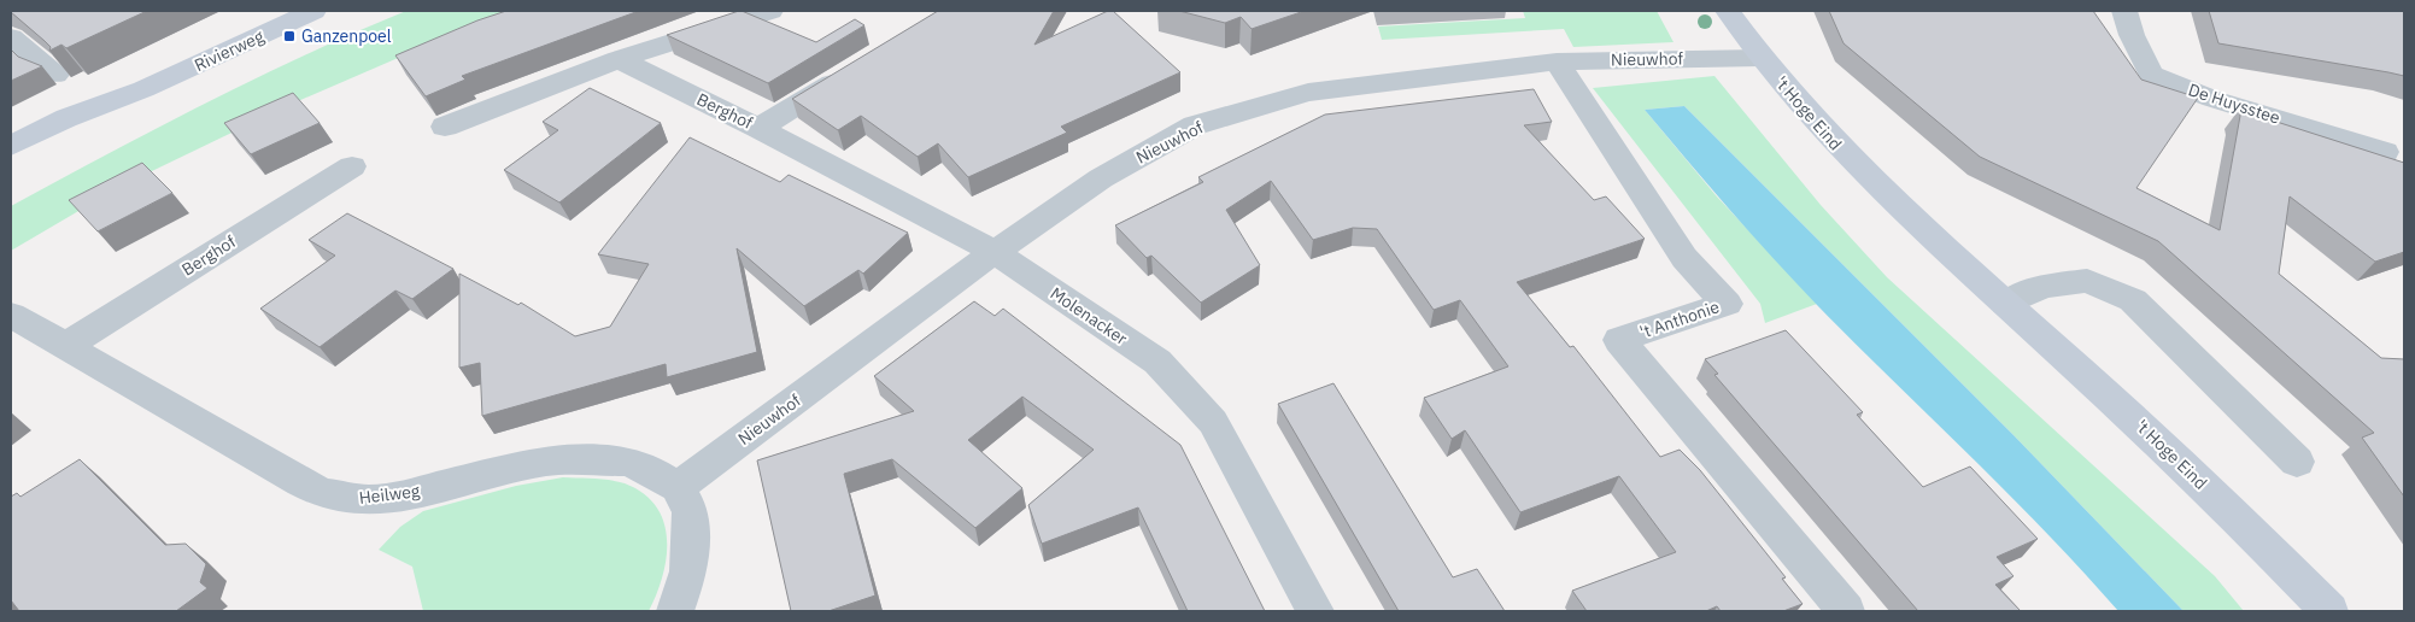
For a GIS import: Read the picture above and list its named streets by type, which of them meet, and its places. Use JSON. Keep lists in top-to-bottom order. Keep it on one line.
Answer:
{"streets":{"street":["Rivierweg","Nieuwhof","De Huysstee","Berghof","'t Hoge Eind","Molenacker","'t Anthonie","Heilweg"]},"crossings":[["Nieuwhof","'t Hoge Eind"],["Nieuwhof","Molenacker"],["Nieuwhof","'t Anthonie"],["Nieuwhof","Heilweg"],["Berghof","Molenacker"],["Berghof","Heilweg"]],"places":{"transit":["Ganzenpoel"]}}
